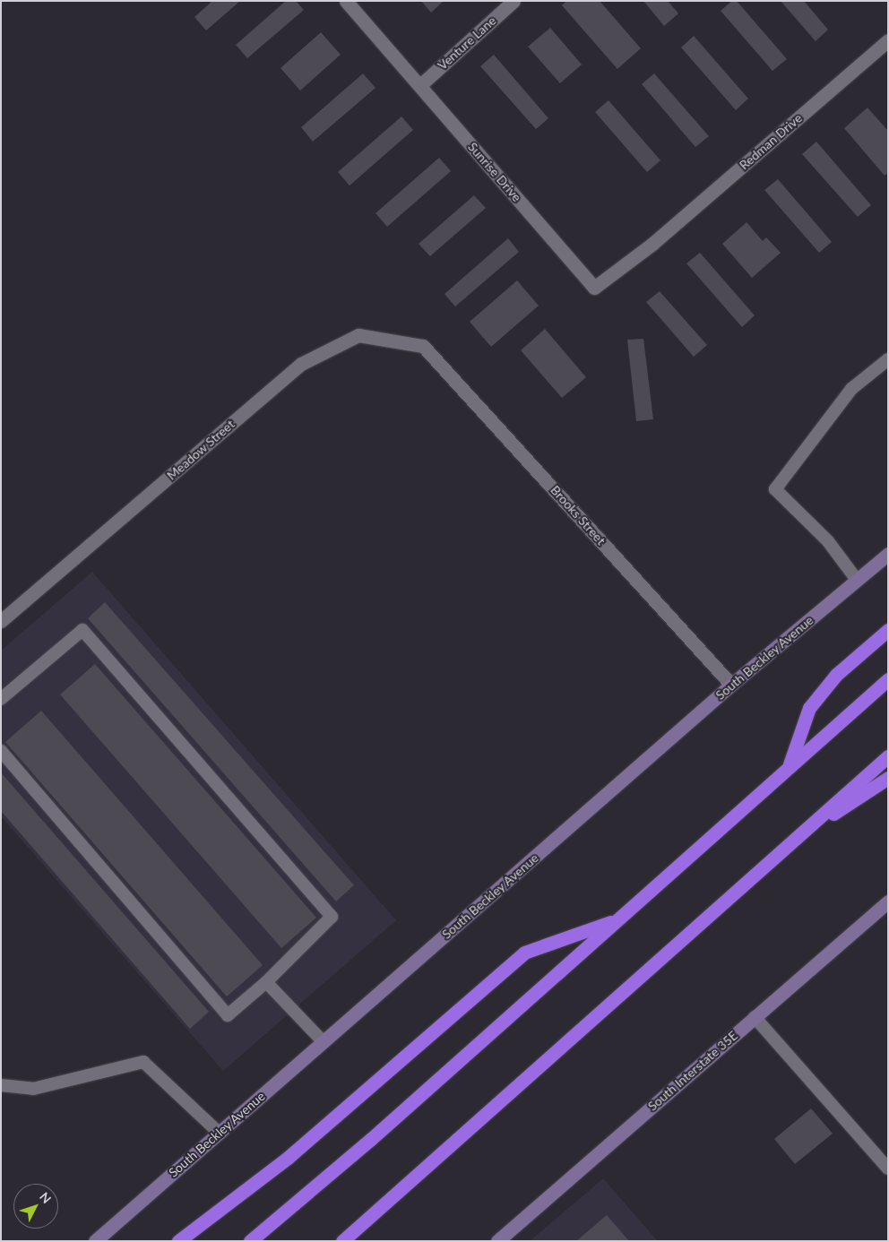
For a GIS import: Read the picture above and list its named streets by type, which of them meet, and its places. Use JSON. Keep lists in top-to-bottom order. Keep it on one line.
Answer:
{"streets":{"main road":["South Beckley Avenue","South Interstate 35E"],"street":["Venture Lane","Redman Drive","Sunrise Drive","Meadow Street","Brooks Street"]},"crossings":[["Venture Lane","Sunrise Drive"],["Redman Drive","Sunrise Drive"],["Meadow Street","Brooks Street"],["Brooks Street","South Beckley Avenue"]],"north":"top right"}
